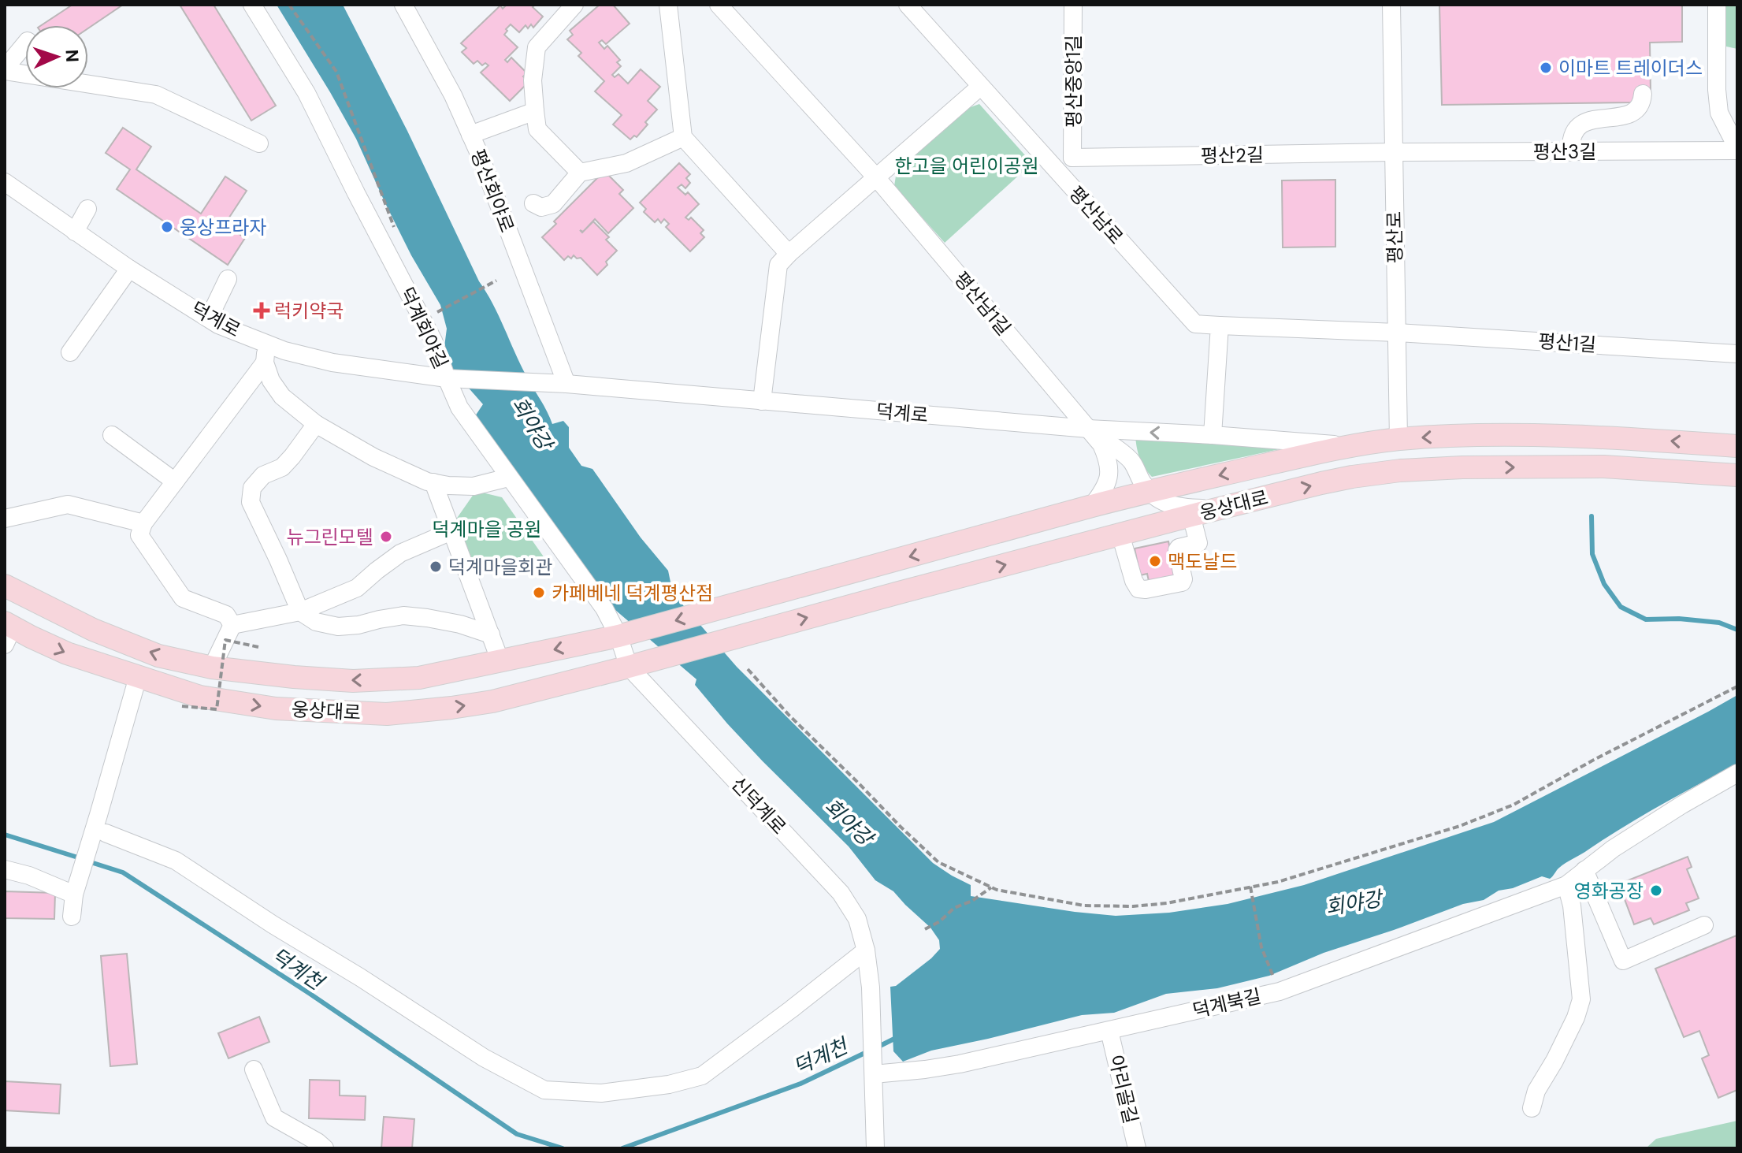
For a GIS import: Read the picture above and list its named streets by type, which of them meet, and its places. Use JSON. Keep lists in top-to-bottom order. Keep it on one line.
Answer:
{"streets":{"main road":["평산로","웅상대로"],"street":["평산중앙1길","평산3길","평산2길","평산회야로","평산남로","평산남1길","덕계로","덕계회야길","평산1길","신덕계로","덕계북길","아리골길"]},"crossings":[["평산중앙1길","평산2길"],["평산3길","평산2길"],["평산3길","평산로"],["평산2길","평산로"],["평산회야로","덕계로"],["평산남로","평산로"],["평산남로","평산1길"],["평산로","평산1길"],["평산로","웅상대로"],["평산남1길","덕계로"],["덕계로","덕계회야길"],["덕계회야길","신덕계로"],["웅상대로","신덕계로"],["신덕계로","덕계북길"],["덕계북길","아리골길"]],"water":["회야강","덕계천"],"parks":["한고을 어린이공원","덕계마을 공원"],"places":{"other":["이마트 트레이더스","웅상프라자","뉴그린모텔","맥도날드","덕계마을회관","카페베네 덕계평산점","영화공장"],"health":["럭키약국"]},"north":"right"}
